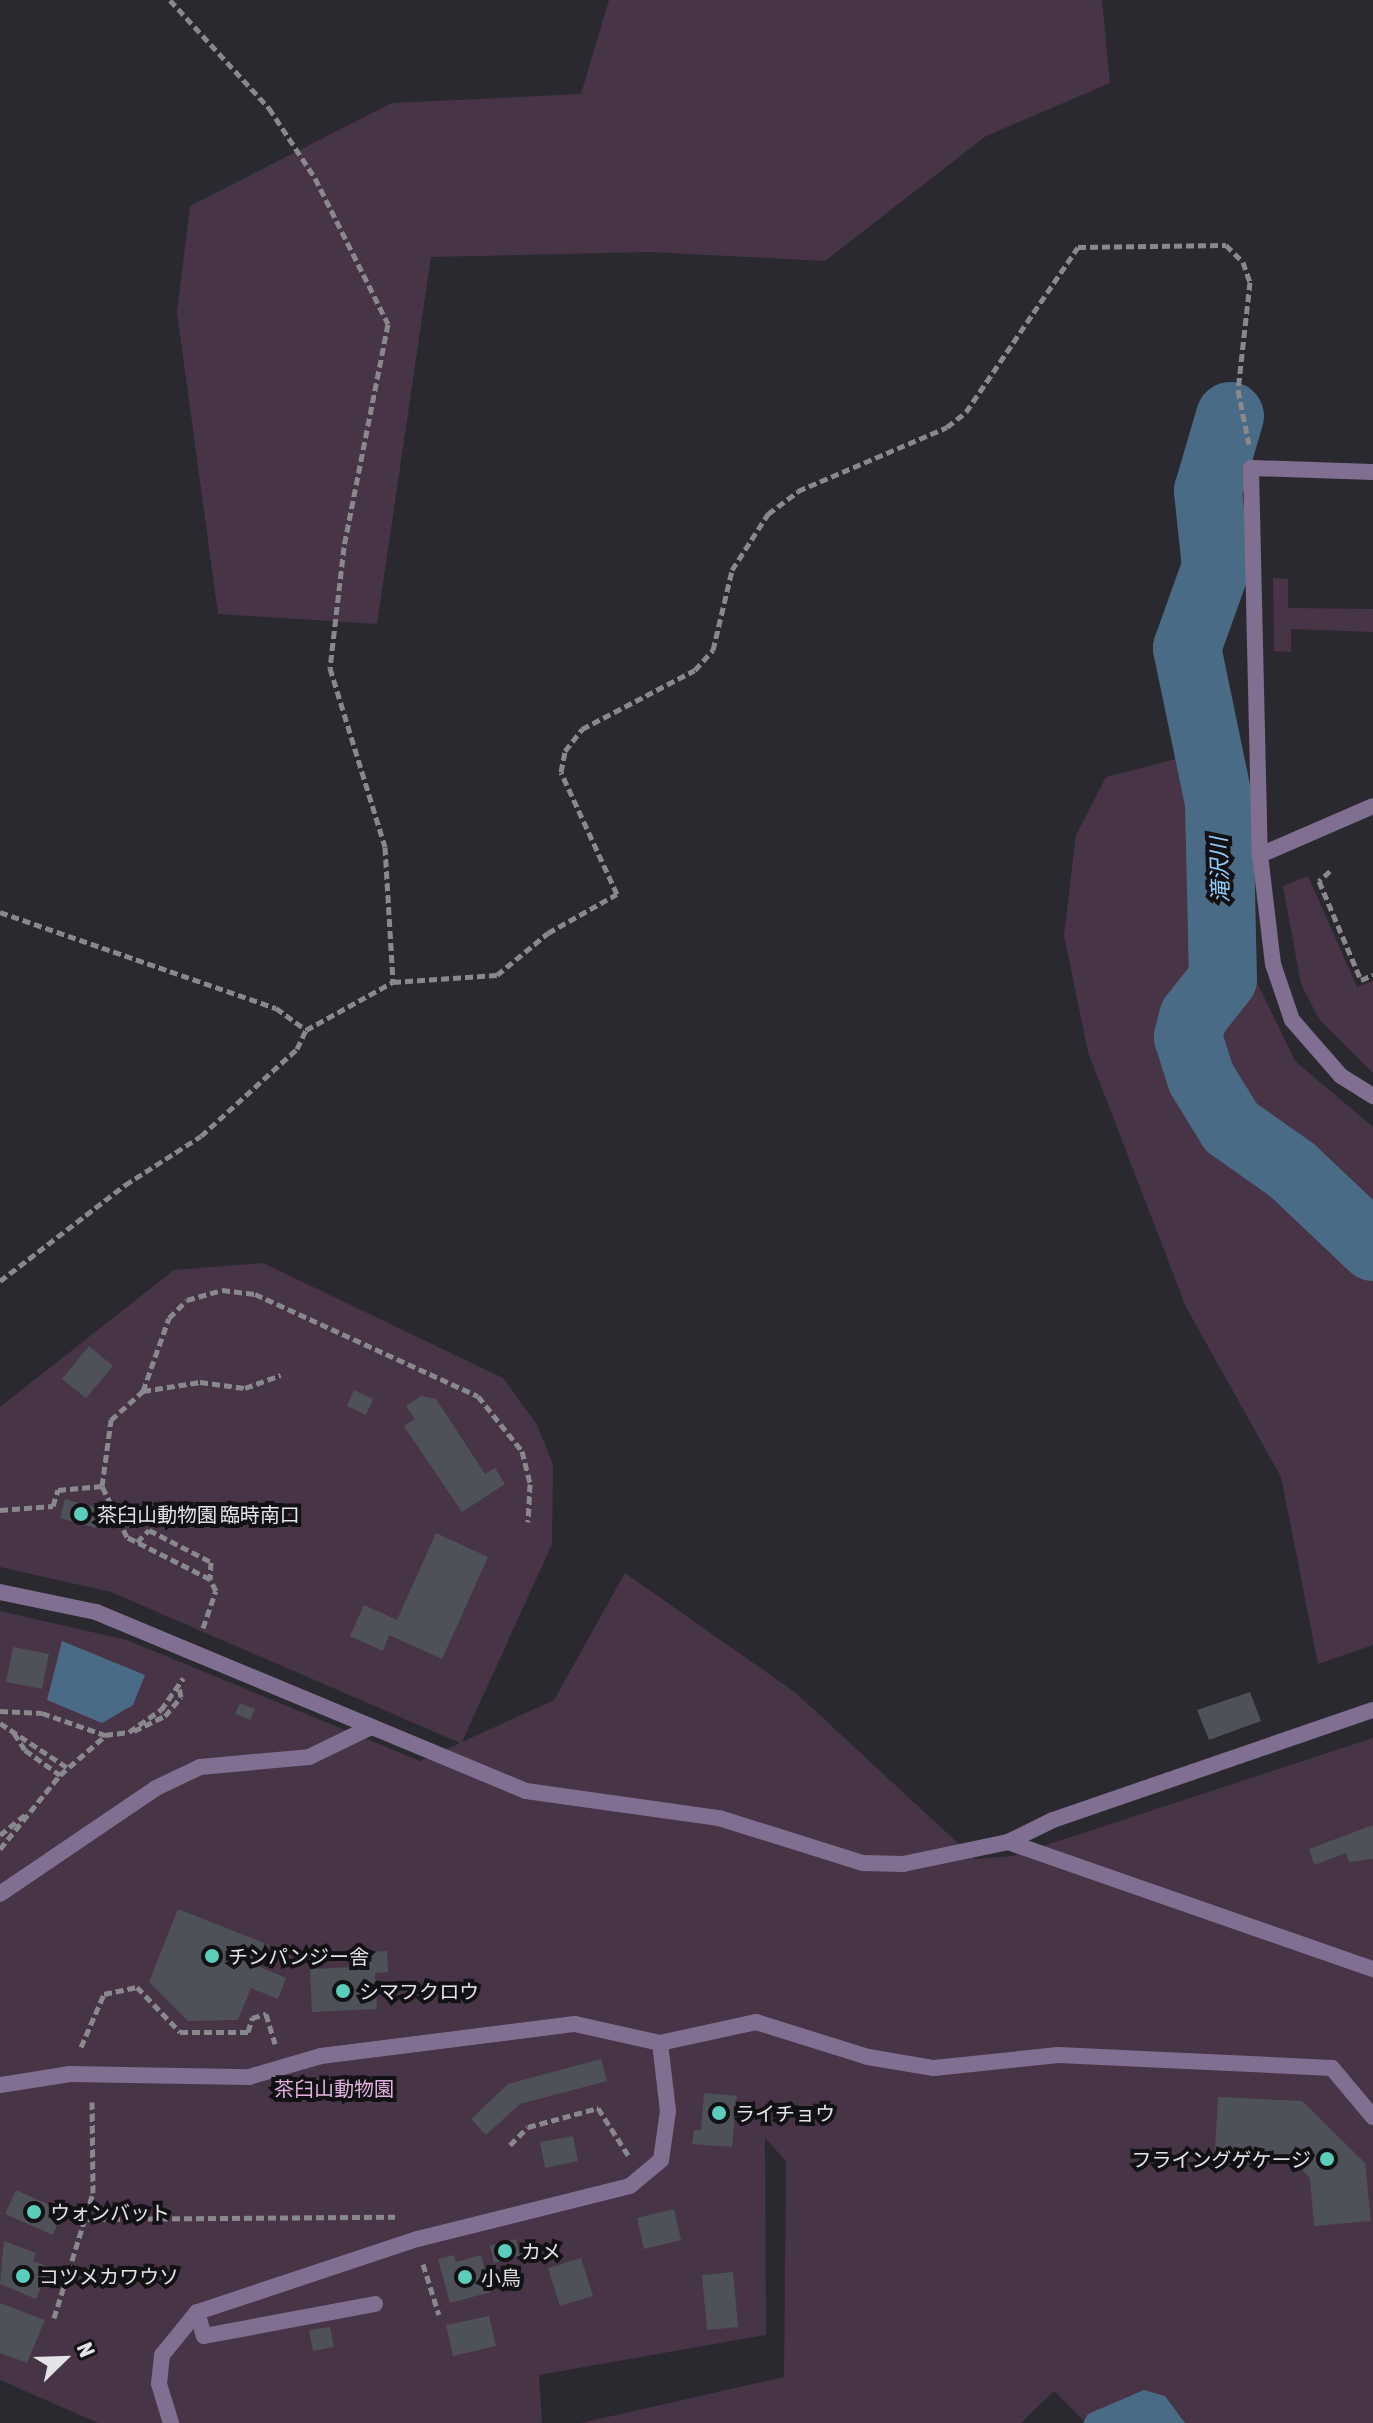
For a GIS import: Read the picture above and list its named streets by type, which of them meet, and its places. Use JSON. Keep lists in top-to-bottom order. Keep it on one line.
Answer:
{"water":["滝沢川"],"parks":["茶臼山動物園"],"places":["茶臼山動物園 臨時南口","チンパンジー舎","シマフクロウ","ライチョウ","フライングゲケージ","ウォンバット","カメ","コツメカワウソ","小鳥"],"north":"top right"}
